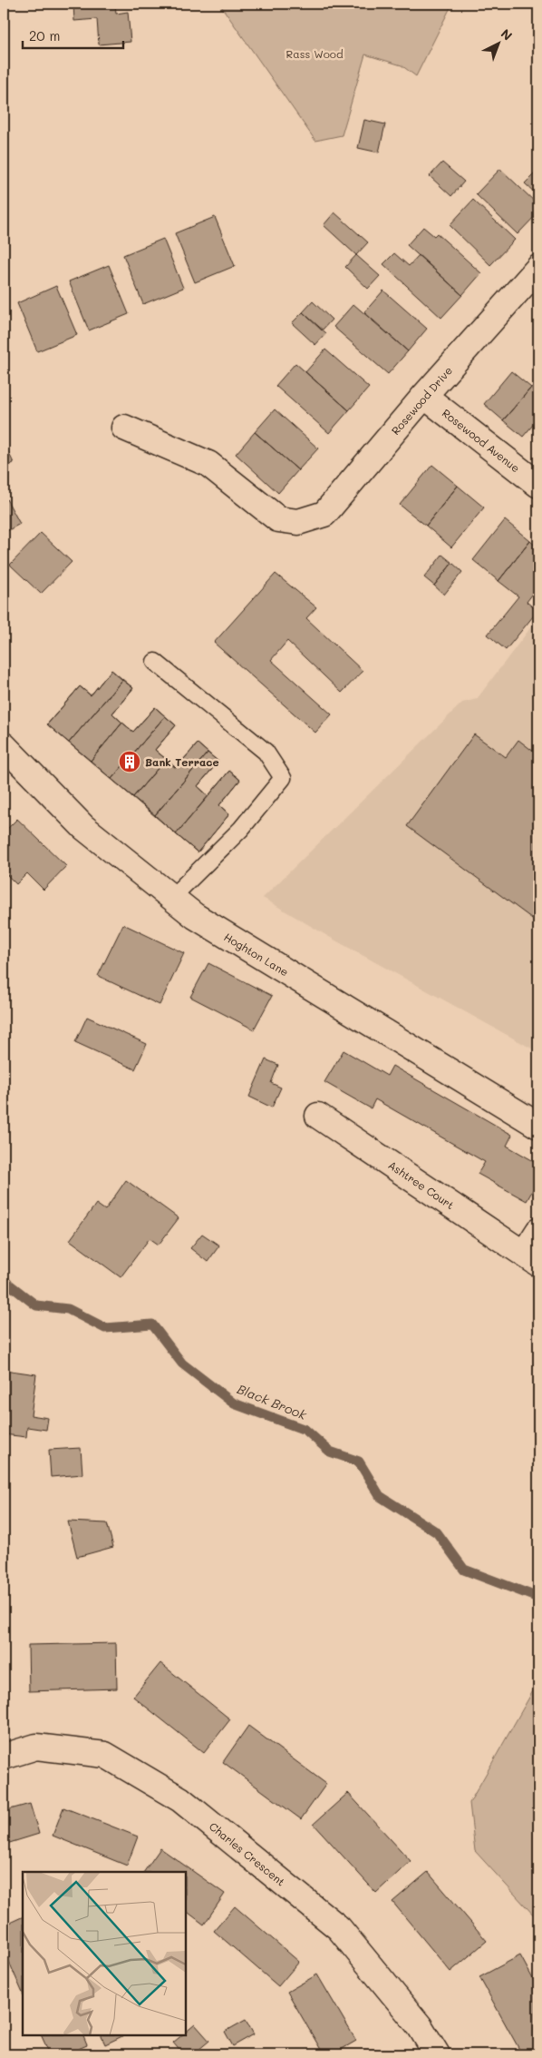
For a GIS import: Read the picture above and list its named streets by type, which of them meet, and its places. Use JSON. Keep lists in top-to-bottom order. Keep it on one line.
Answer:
{"streets":{"street":["Rosewood Drive","Rosewood Avenue","Hoghton Lane","Ashtree Court","Charles Crescent"]},"crossings":[["Rosewood Drive","Rosewood Avenue"]],"water":["Black Brook"],"parks":["Rass Wood"],"places":{"building":["Bank Terrace"]},"scale_bar":"20 m","north":"top right"}
